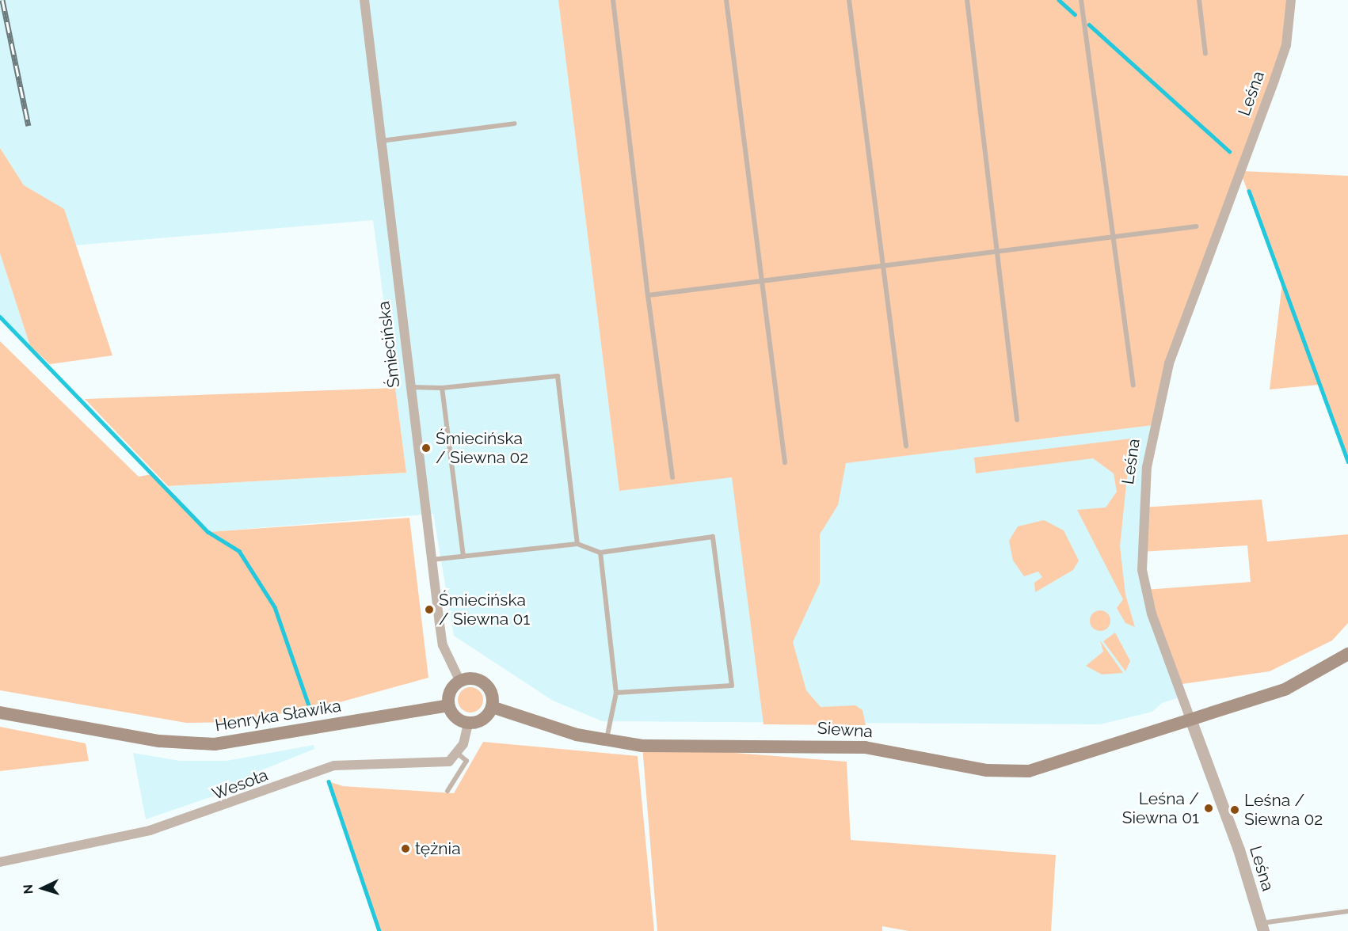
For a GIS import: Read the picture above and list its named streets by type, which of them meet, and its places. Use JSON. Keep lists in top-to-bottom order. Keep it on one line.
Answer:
{"streets":{"main road":["Henryka Sławika","Siewna"],"street":["Leśna","Śmiecińska","Wesoła"]},"crossings":[["Leśna","Siewna"],["Śmiecińska","Henryka Sławika"],["Śmiecińska","Siewna"],["Henryka Sławika","Siewna"]],"places":["Śmiecińska / Siewna 02","Śmiecińska / Siewna 01","Leśna / Siewna 01","Leśna / Siewna 02","tężnia"],"north":"left"}
